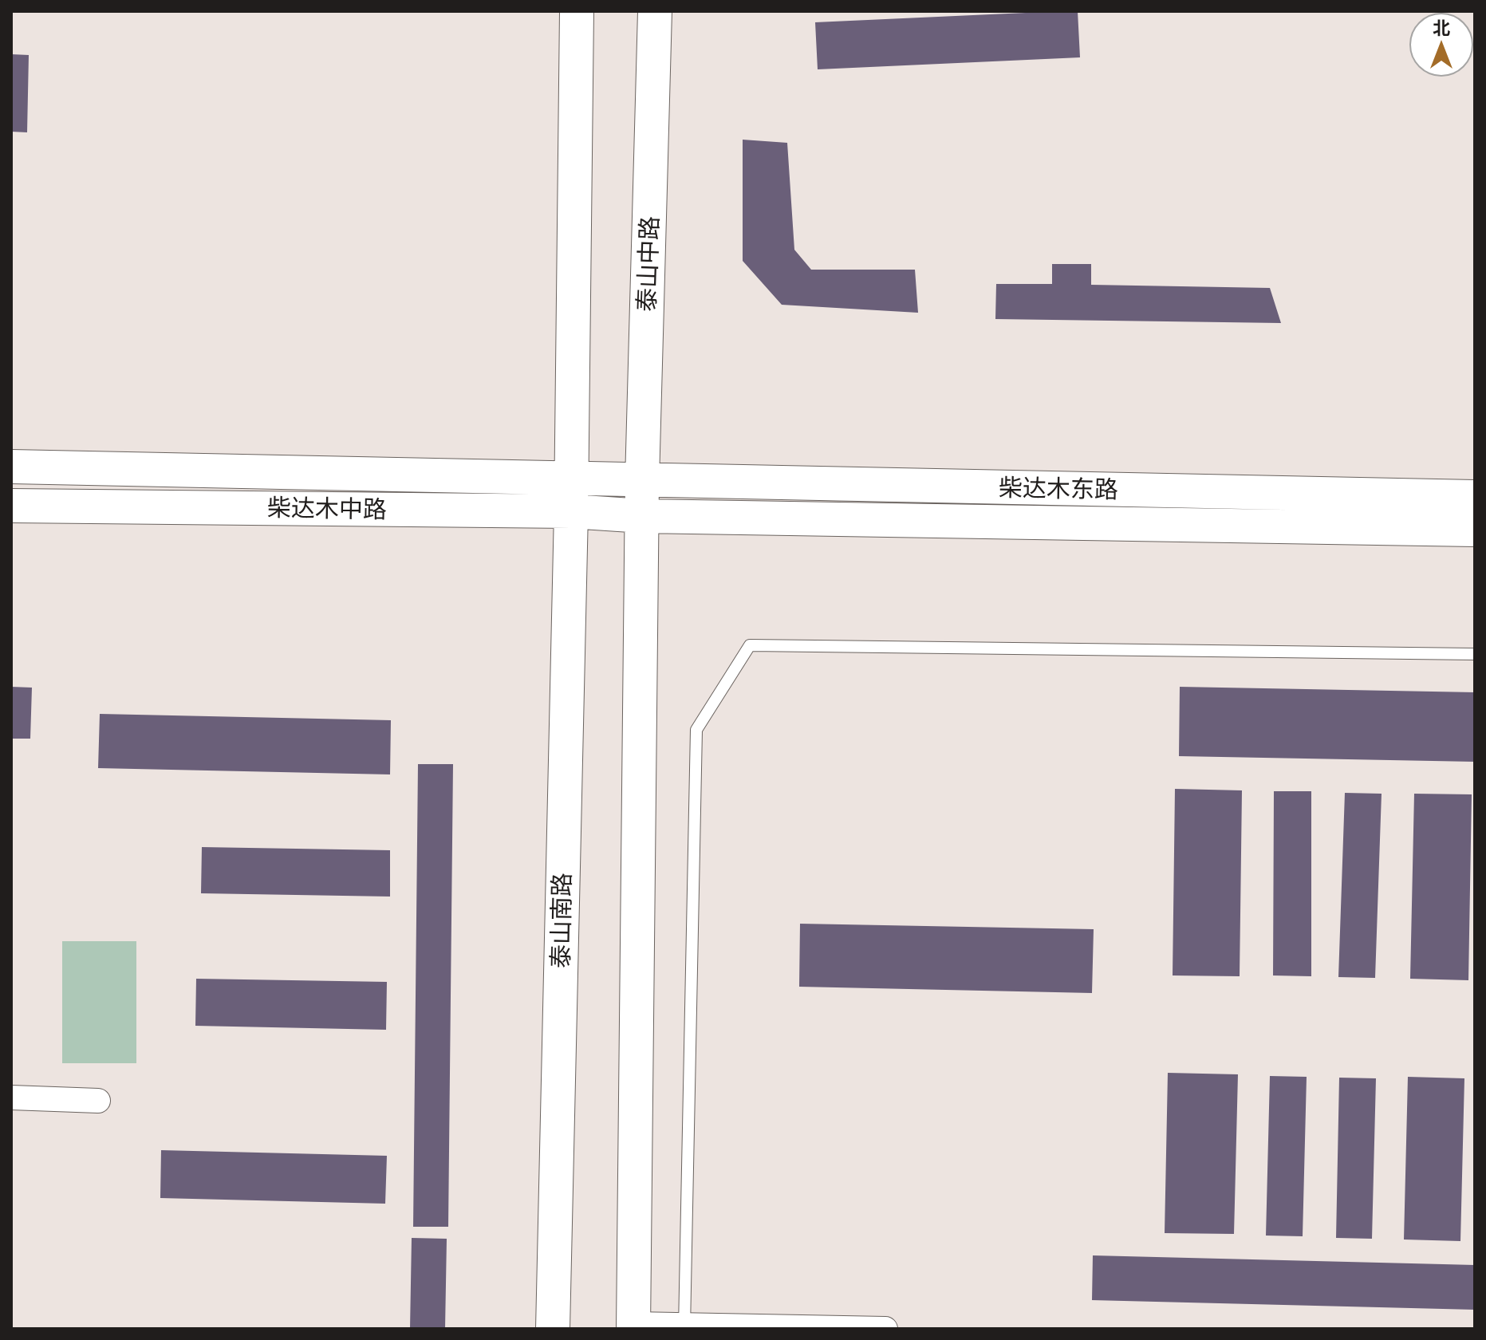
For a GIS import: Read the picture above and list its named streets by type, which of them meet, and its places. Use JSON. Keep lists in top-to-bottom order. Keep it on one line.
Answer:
{"streets":{"main road":["泰山中路","柴达木东路","柴达木中路","泰山南路"]},"crossings":[["泰山中路","柴达木东路"],["泰山中路","柴达木中路"],["柴达木东路","柴达木中路"],["柴达木中路","泰山南路"]],"north":"top"}
